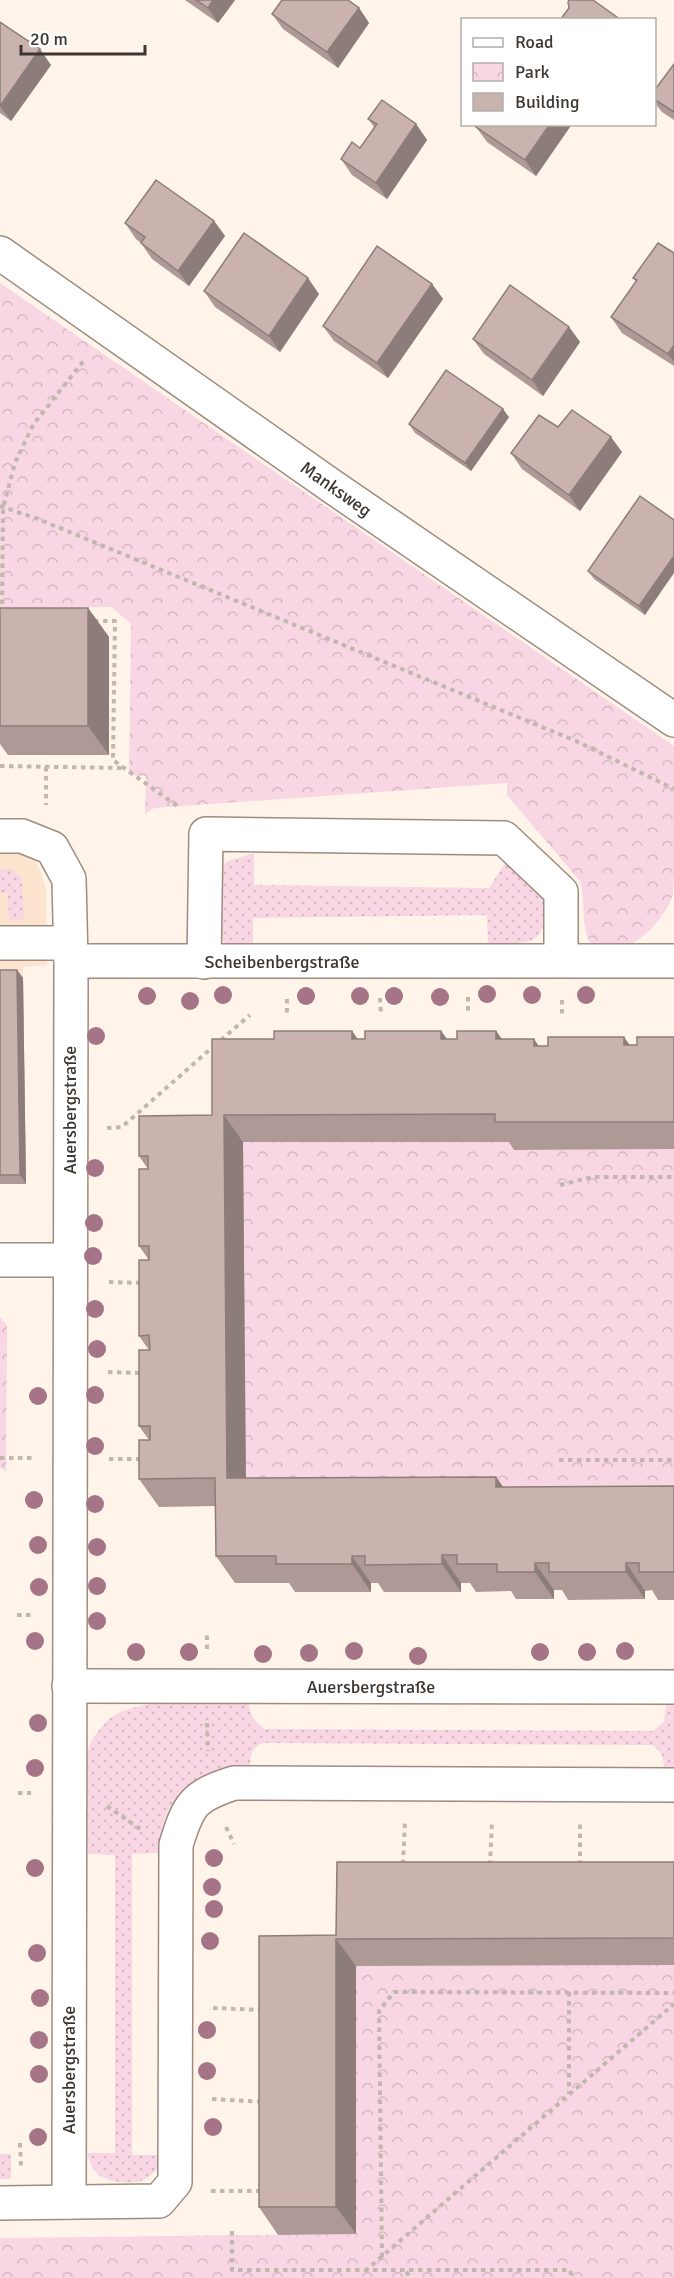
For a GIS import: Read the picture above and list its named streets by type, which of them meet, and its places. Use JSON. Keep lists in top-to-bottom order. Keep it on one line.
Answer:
{"streets":{"street":["Manksweg","Scheibenbergstraße","Auersbergstraße"]},"crossings":[["Scheibenbergstraße","Auersbergstraße"]],"legend":["Road","Park","Building"],"scale_bar":"20 m"}
